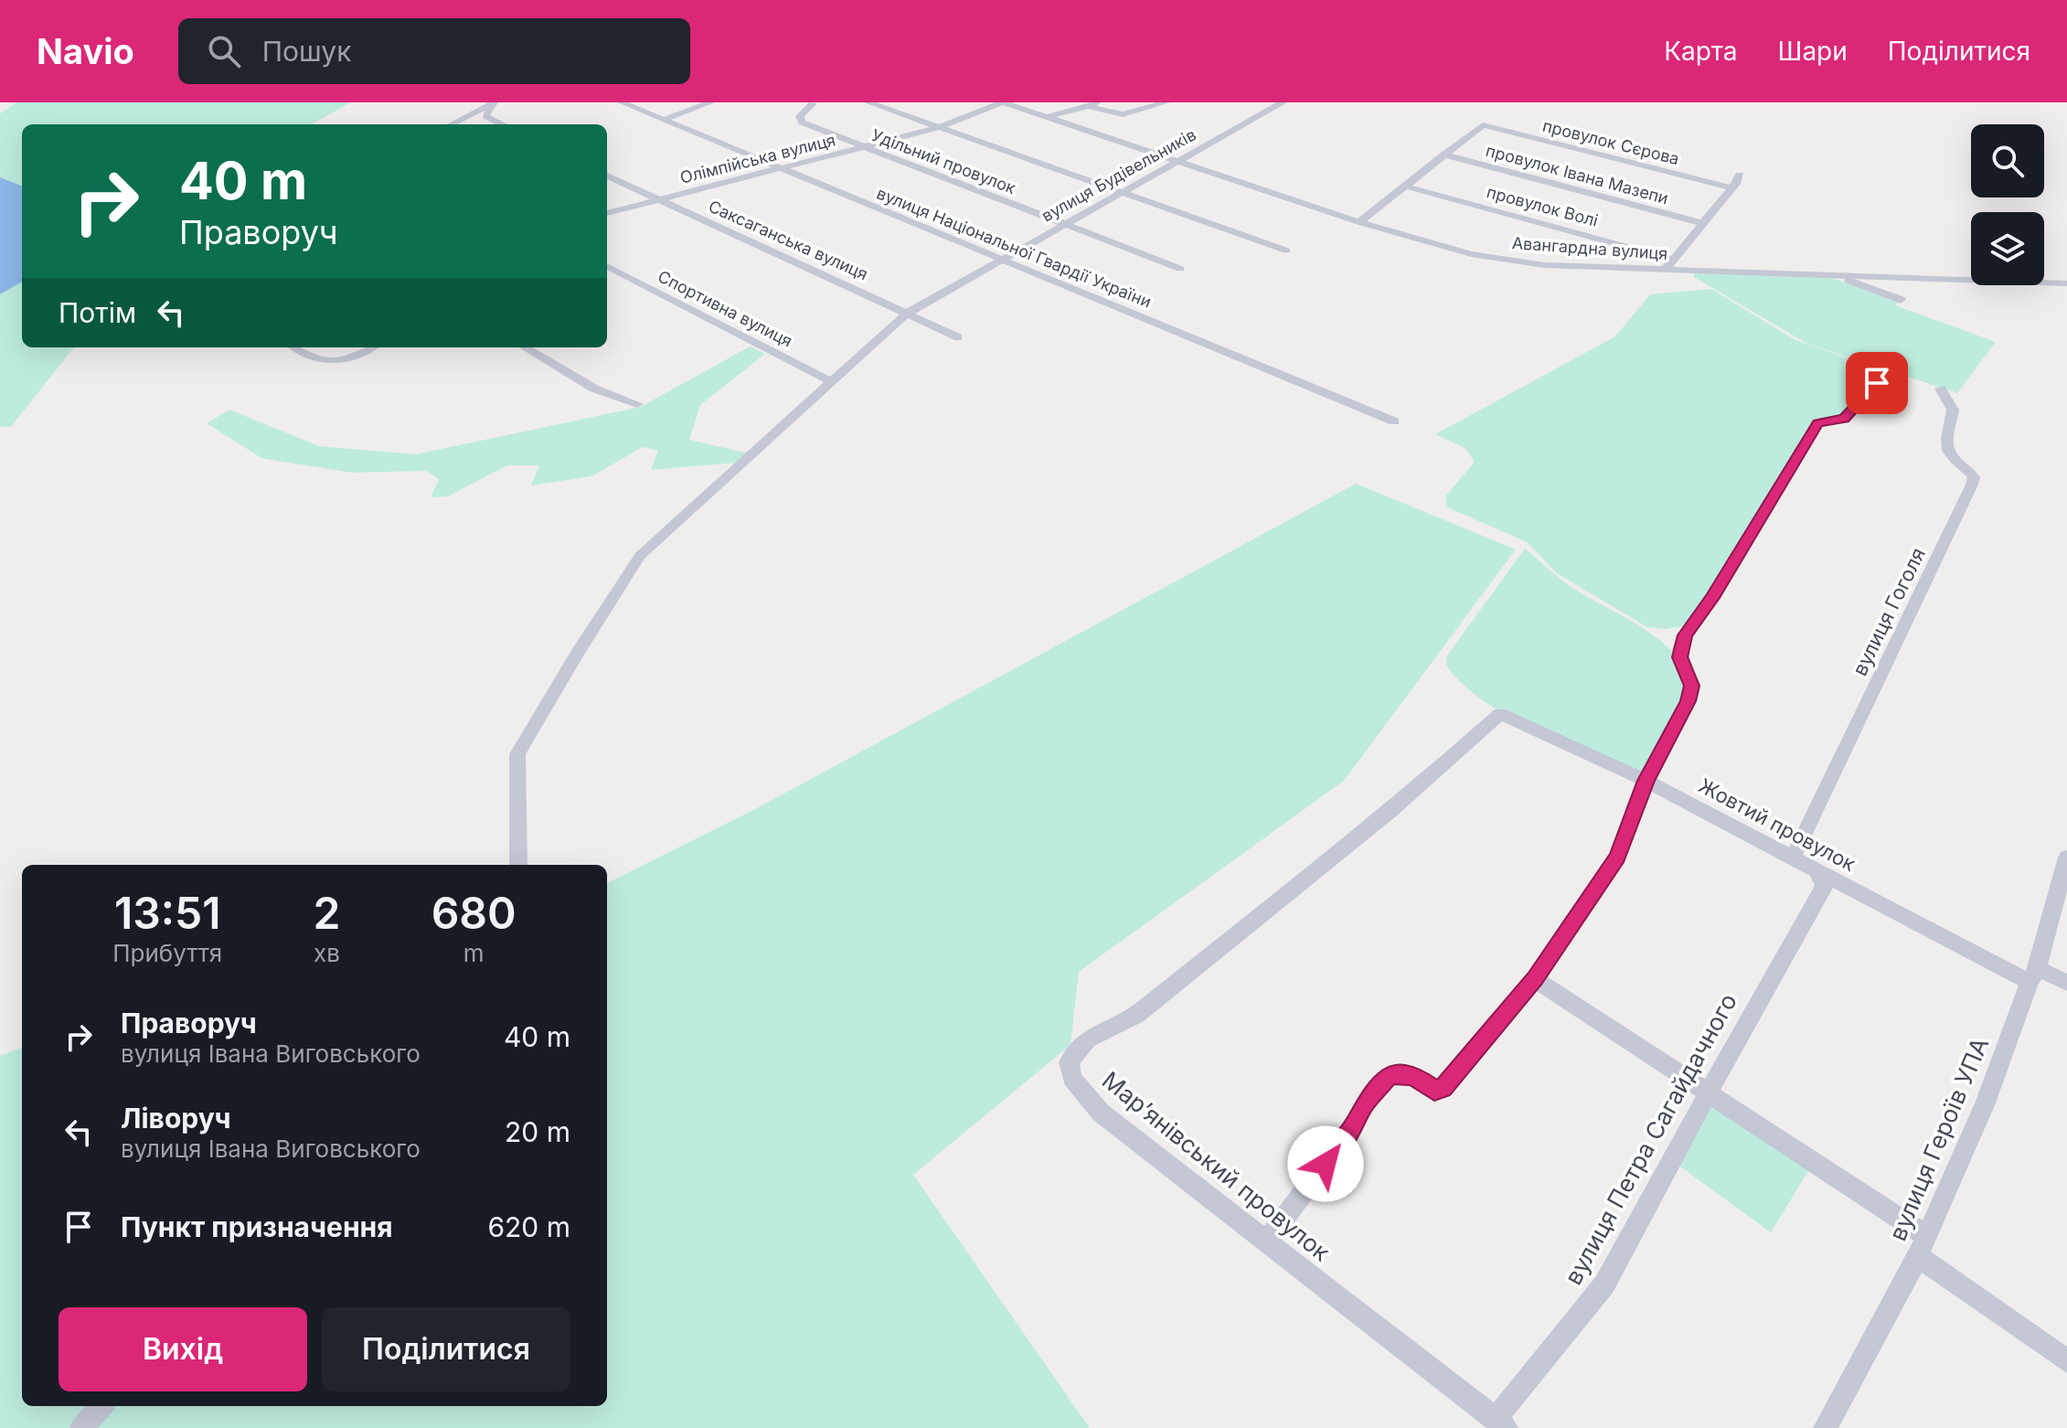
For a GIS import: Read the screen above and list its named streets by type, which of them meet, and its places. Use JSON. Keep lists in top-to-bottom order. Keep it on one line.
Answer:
{"streets":{"street":["провулок Сєрова","Олімпійська вулиця","Удільний провулок","провулок Івана Мазепи","вулиця Будівельників","провулок Волі","Саксаганська вулиця","вулиця Національної Гвардії України","Авангардна вулиця","Спортивна вулиця","вулиця Гоголя","Жовтий провулок","вулиця Петра Сагайдачного","вулиця Героїв УПА","Марʼянівський провулок"]},"crossings":[["провулок Сєрова","провулок Івана Мазепи"],["Олімпійська вулиця","Удільний провулок"],["Олімпійська вулиця","Саксаганська вулиця"],["Олімпійська вулиця","вулиця Національної Гвардії України"],["Олімпійська вулиця","Авангардна вулиця"],["Удільний провулок","вулиця Будівельників"],["вулиця Будівельників","Саксаганська вулиця"],["вулиця Будівельників","вулиця Національної Гвардії України"],["вулиця Будівельників","Авангардна вулиця"],["вулиця Будівельників","Спортивна вулиця"],["вулиця Гоголя","Жовтий провулок"],["Жовтий провулок","вулиця Петра Сагайдачного"],["Жовтий провулок","вулиця Героїв УПА"],["Жовтий провулок","Марʼянівський провулок"],["вулиця Петра Сагайдачного","Марʼянівський провулок"]],"page":{"header":"Navio","search":"Пошук","nav":["Карта","Шари","Поділитися"],"turn":["40 m","Праворуч"],"then":"Потім","eta":["13:51","Прибуття","2","хв","680","m"],"list":[{"name":"Праворуч","note":"вулиця Івана Виговського","value":"40 m"},{"name":"Ліворуч","note":"вулиця Івана Виговського","value":"20 m"},{"name":"Пункт призначення","value":"620 m"}],"buttons":["Вихід","Поділитися"]}}
